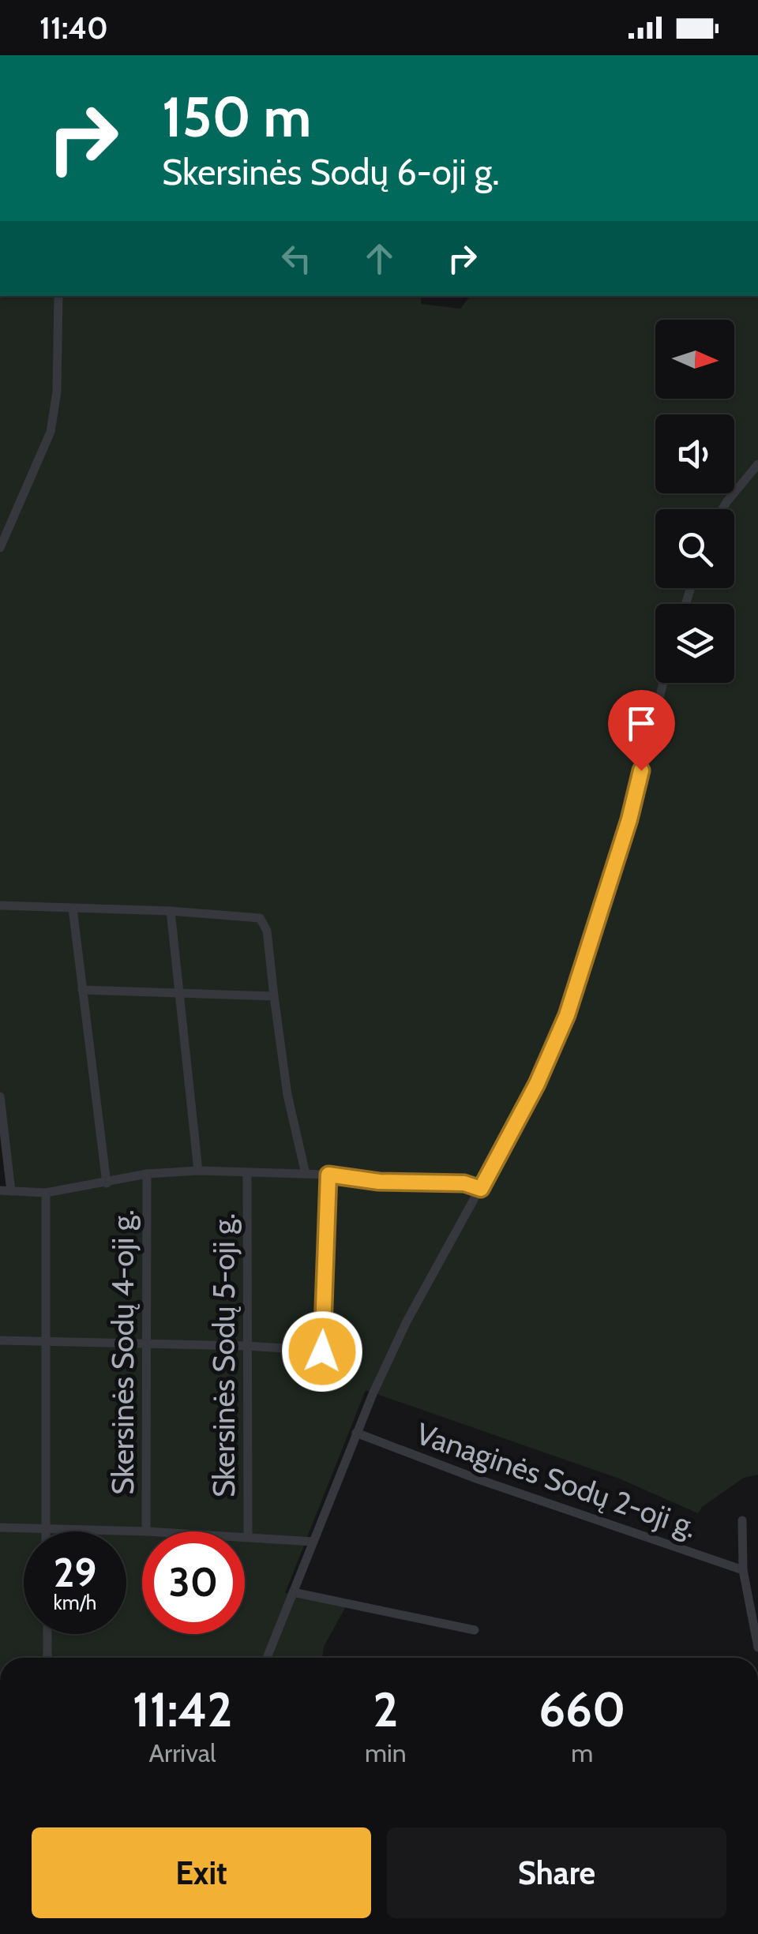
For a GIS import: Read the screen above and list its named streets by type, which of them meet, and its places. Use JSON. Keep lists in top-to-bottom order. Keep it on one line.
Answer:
{"streets":{"street":["Skersinės Sodų 4-oji g.","Skersinės Sodų 5-oji g.","Vanaginės Sodų 2-oji g."]},"north":"right","page":{"status":"11:40","turn":["150 m","Skersinės Sodų 6-oji g."],"speed":"29 km/h","limit":"30","eta":["11:42","Arrival","2","min","660","m"],"buttons":["Exit","Share"]}}
